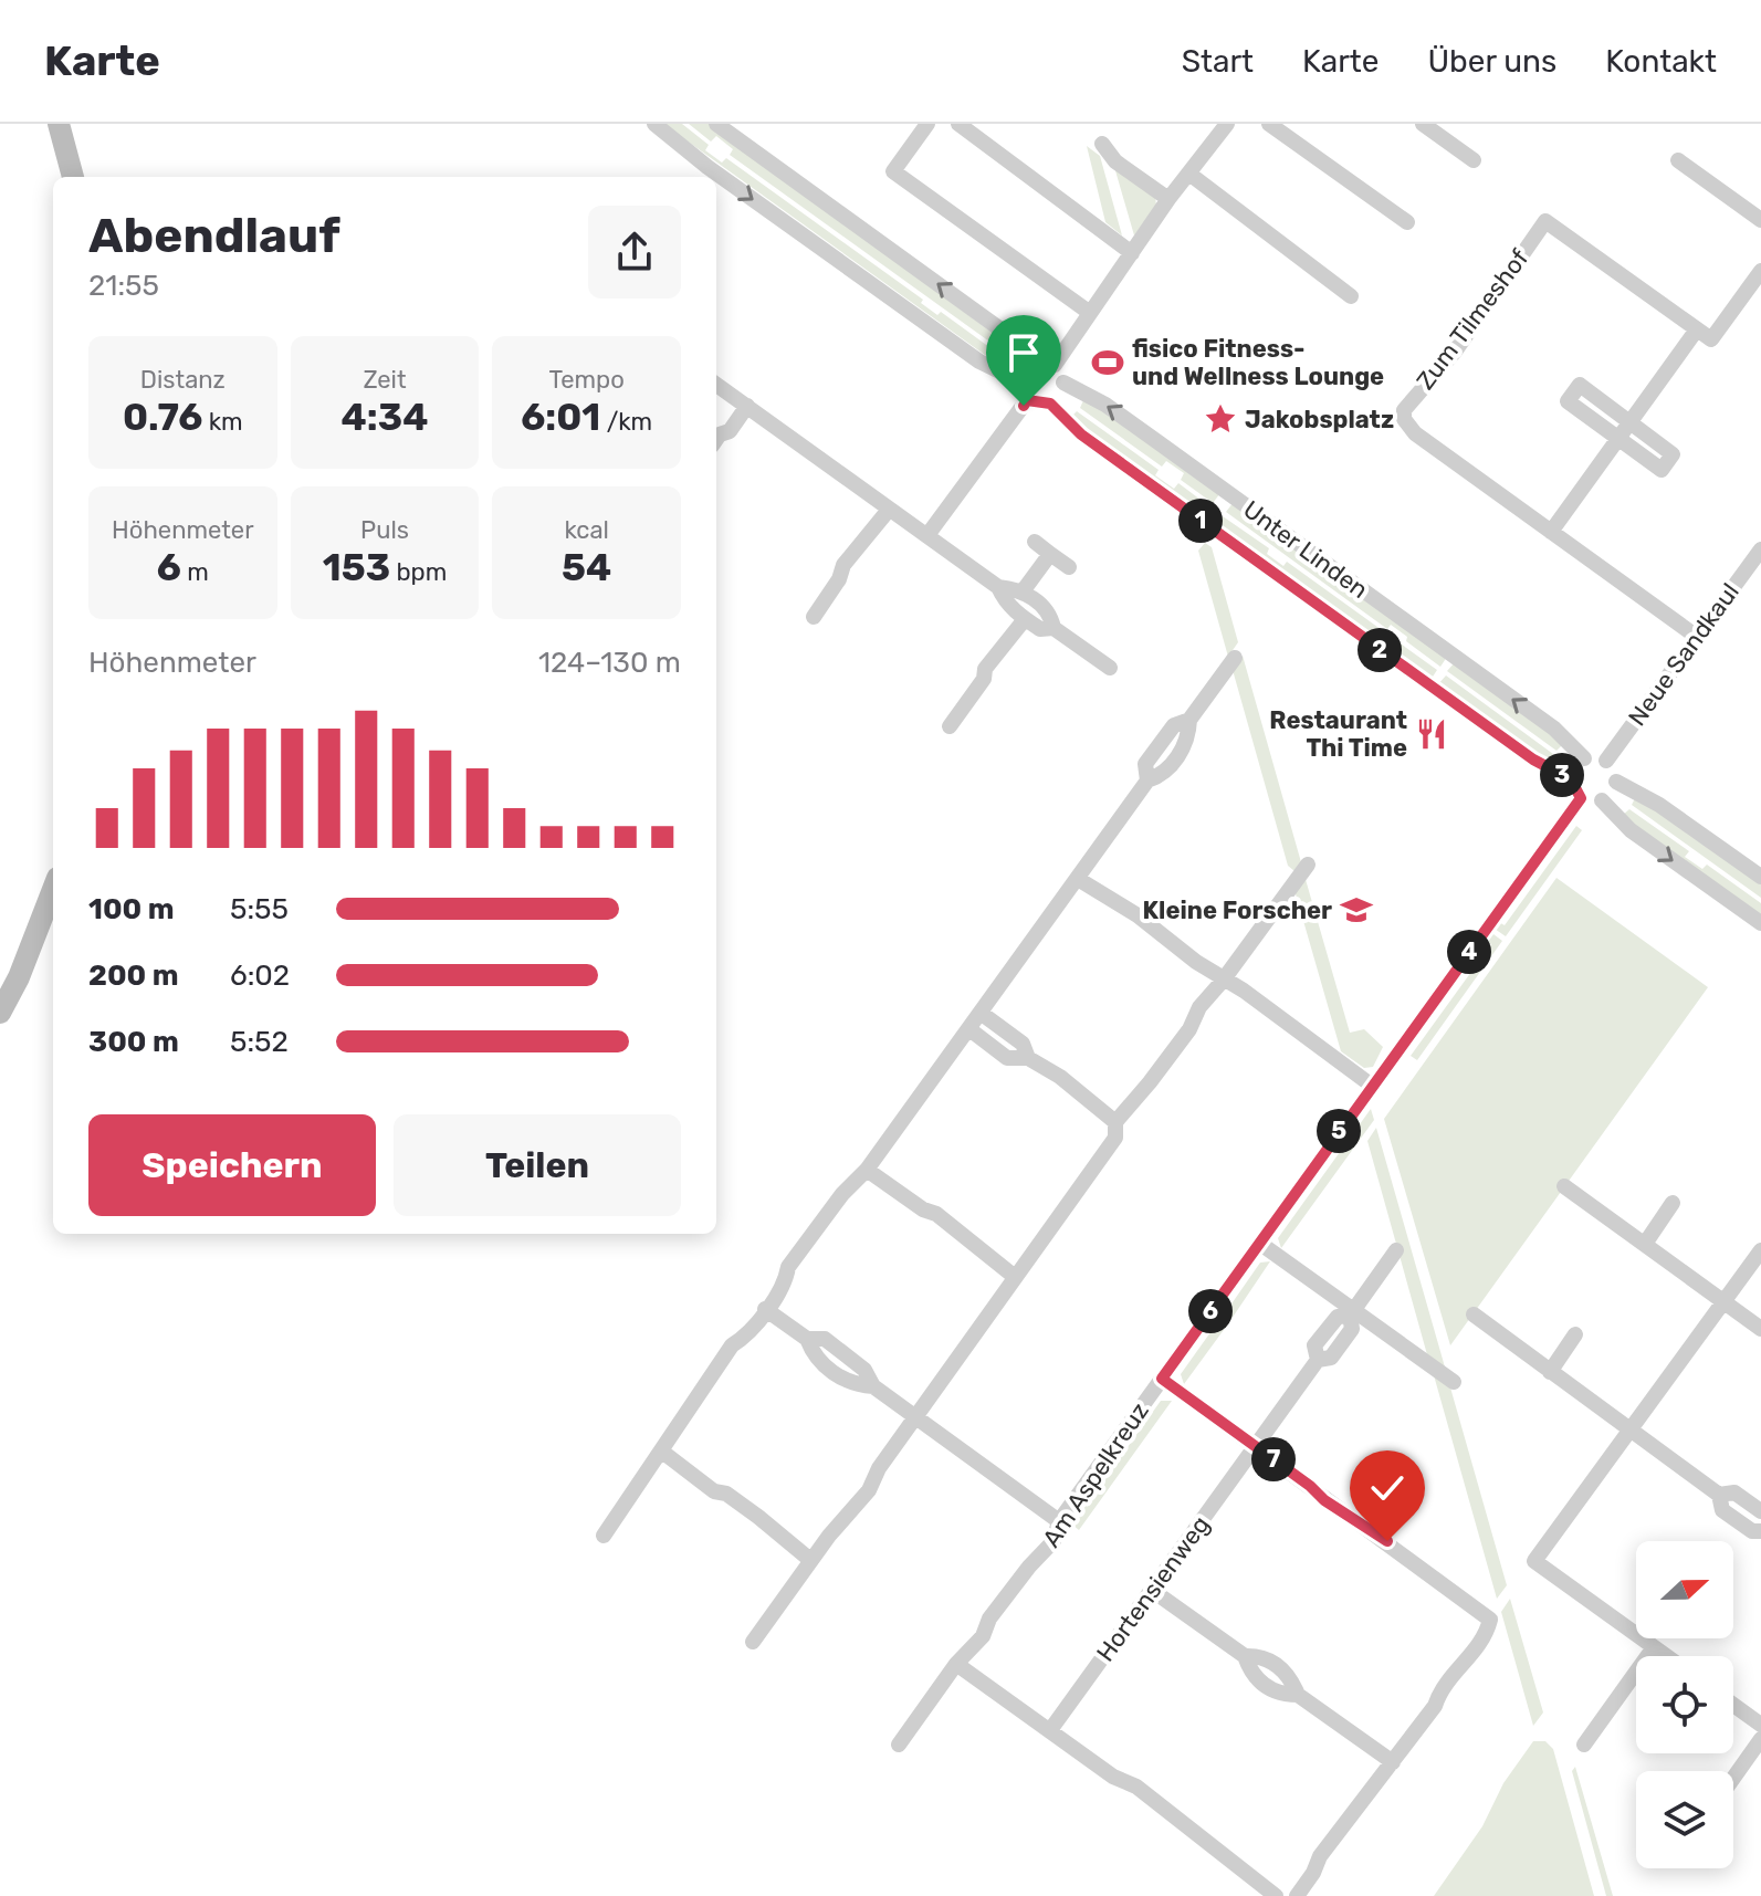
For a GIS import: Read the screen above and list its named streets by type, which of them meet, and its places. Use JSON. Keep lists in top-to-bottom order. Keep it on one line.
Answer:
{"streets":{"street":["Zum Tilmeshof","Unter Linden","Neue Sandkaul","Am Aspelkreuz","Hortensienweg"]},"crossings":[["Zum Tilmeshof","Neue Sandkaul"],["Unter Linden","Neue Sandkaul"],["Unter Linden","Am Aspelkreuz"],["Neue Sandkaul","Am Aspelkreuz"]],"places":{"sports":["fisico Fitness- und Wellness Lounge"],"place":["Jakobsplatz"],"restaurant":["Restaurant Thi Time"],"school or university":["Kleine Forscher"]},"north":"right","page":{"header":"Karte","nav":["Start","Karte","Über uns","Kontakt"],"heading":["Abendlauf","21:55"],"stats":[["Distanz","0.76 km"],["Zeit","4:34"],["Tempo","6:01 /km"],["Höhenmeter","6 m"],["Puls","153 bpm"],["kcal","54"]],"pins":["1","2","3","4","5","6","7"],"chart":["Höhenmeter","124–130 m"],"list":[{"name":"100 m","note":"5:55"},{"name":"200 m","note":"6:02"},{"name":"300 m","note":"5:52"}],"buttons":["Speichern","Teilen"]}}
